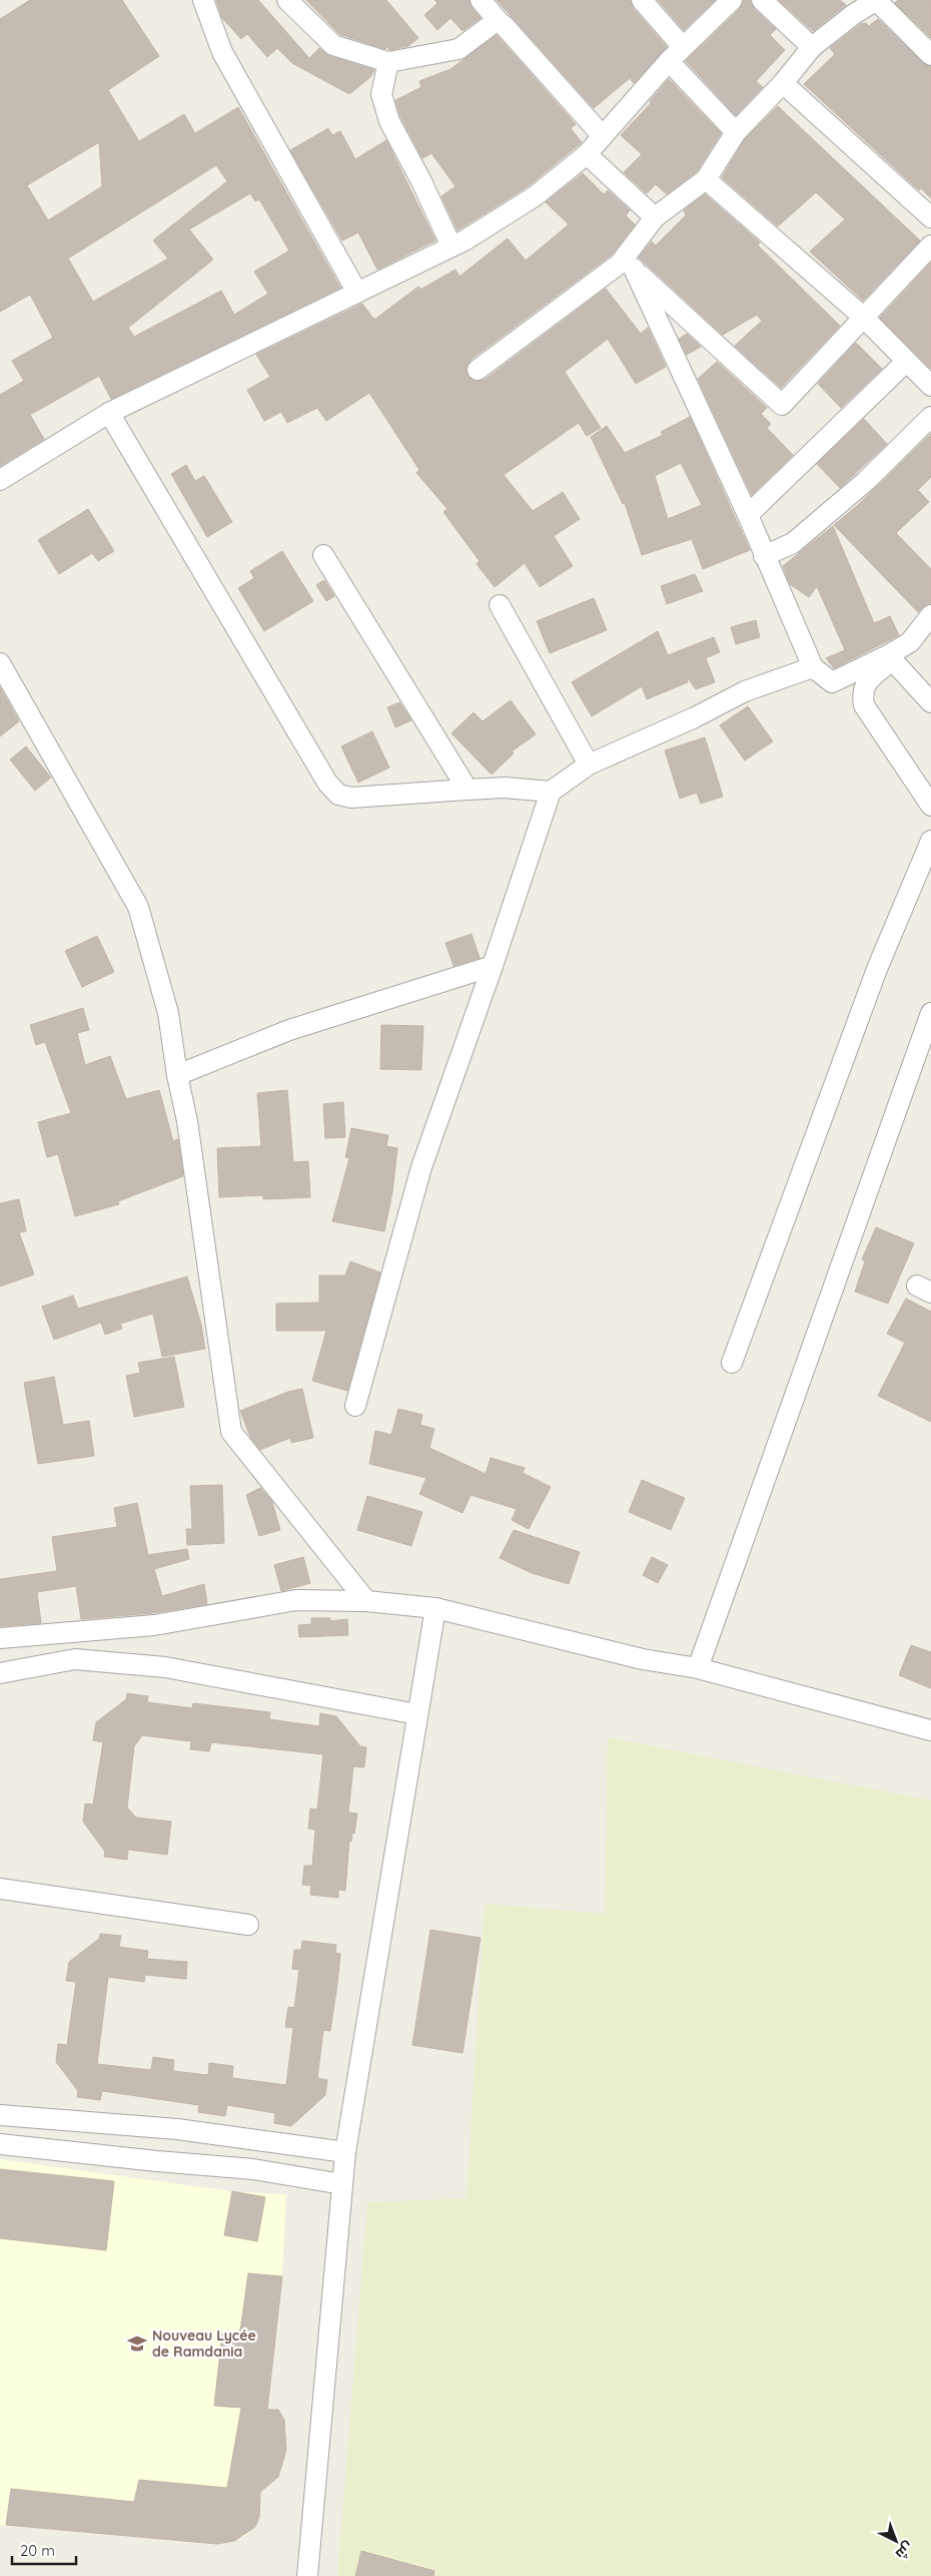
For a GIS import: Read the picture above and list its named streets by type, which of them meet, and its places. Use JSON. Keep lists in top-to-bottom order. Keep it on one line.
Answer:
{"places":{"school or university":["Nouveau Lycée de Ramdania"]},"scale_bar":"20 m","north":"bottom right"}
